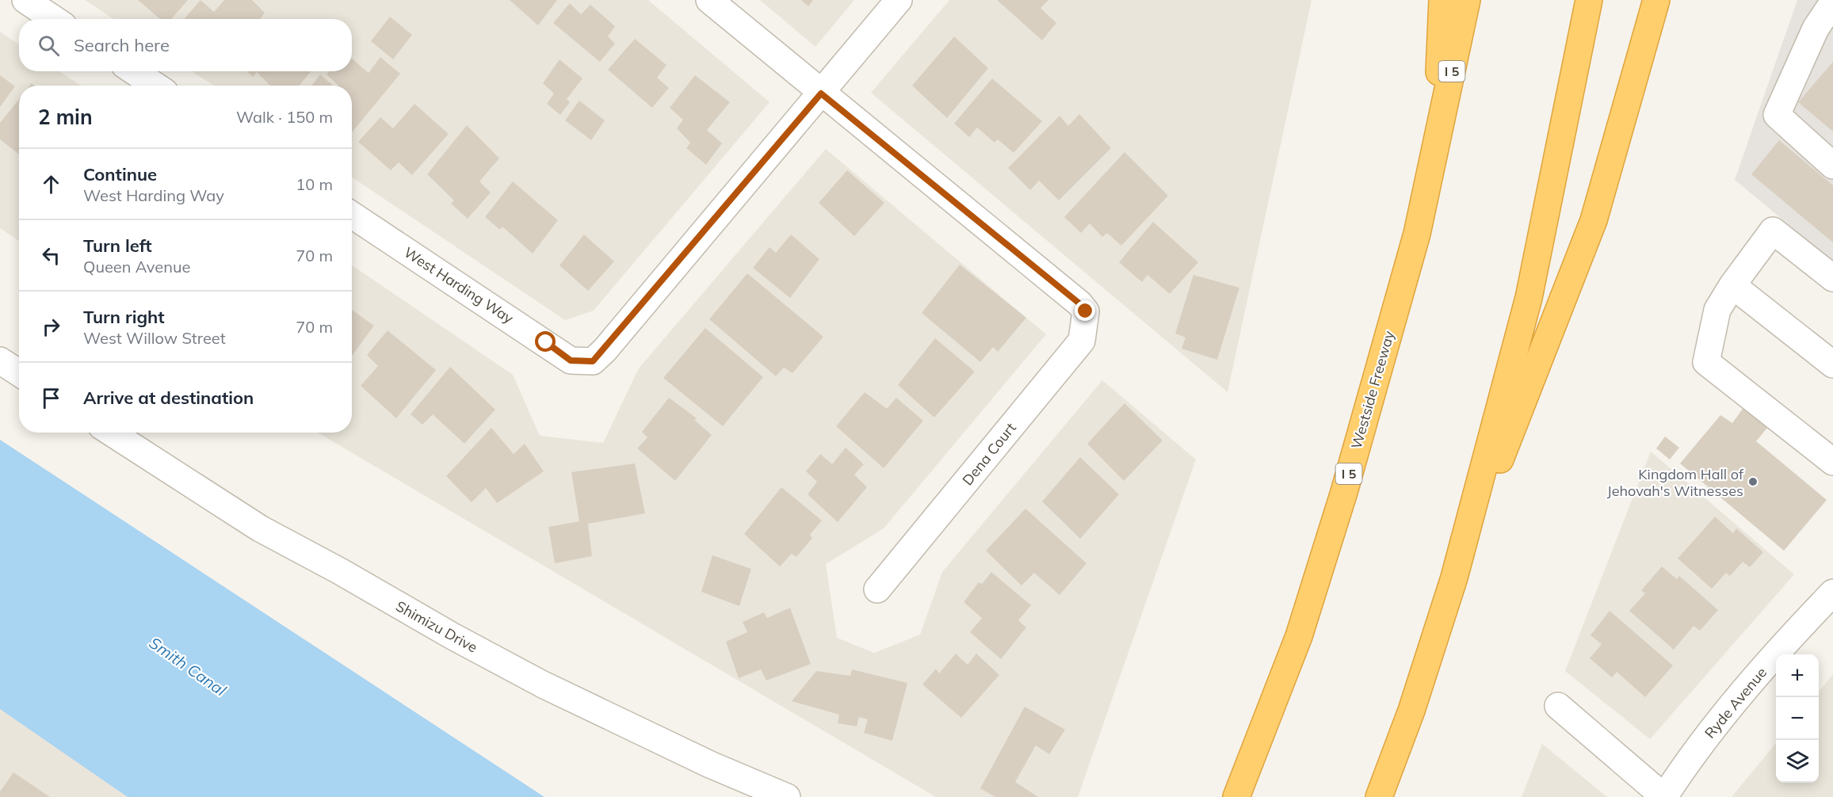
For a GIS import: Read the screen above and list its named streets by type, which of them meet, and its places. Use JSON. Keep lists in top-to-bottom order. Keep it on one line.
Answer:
{"streets":{"highway":["I 5","Westside Freeway"],"street":["West Harding Way","Dena Court","Shimizu Drive","Ryde Avenue"]},"crossings":[["West Harding Way","Dena Court"]],"water":["Smith Canal"],"places":["Kingdom Hall of Jehovah's Witnesses"],"page":{"search":"Search here","heading":["2 min","Walk · 150 m"],"list":[["Continue","West Harding Way","10 m"],["Turn left","Queen Avenue","70 m"],["Turn right","West Willow Street","70 m"],"Arrive at destination"],"map_buttons":["+","−"]}}
